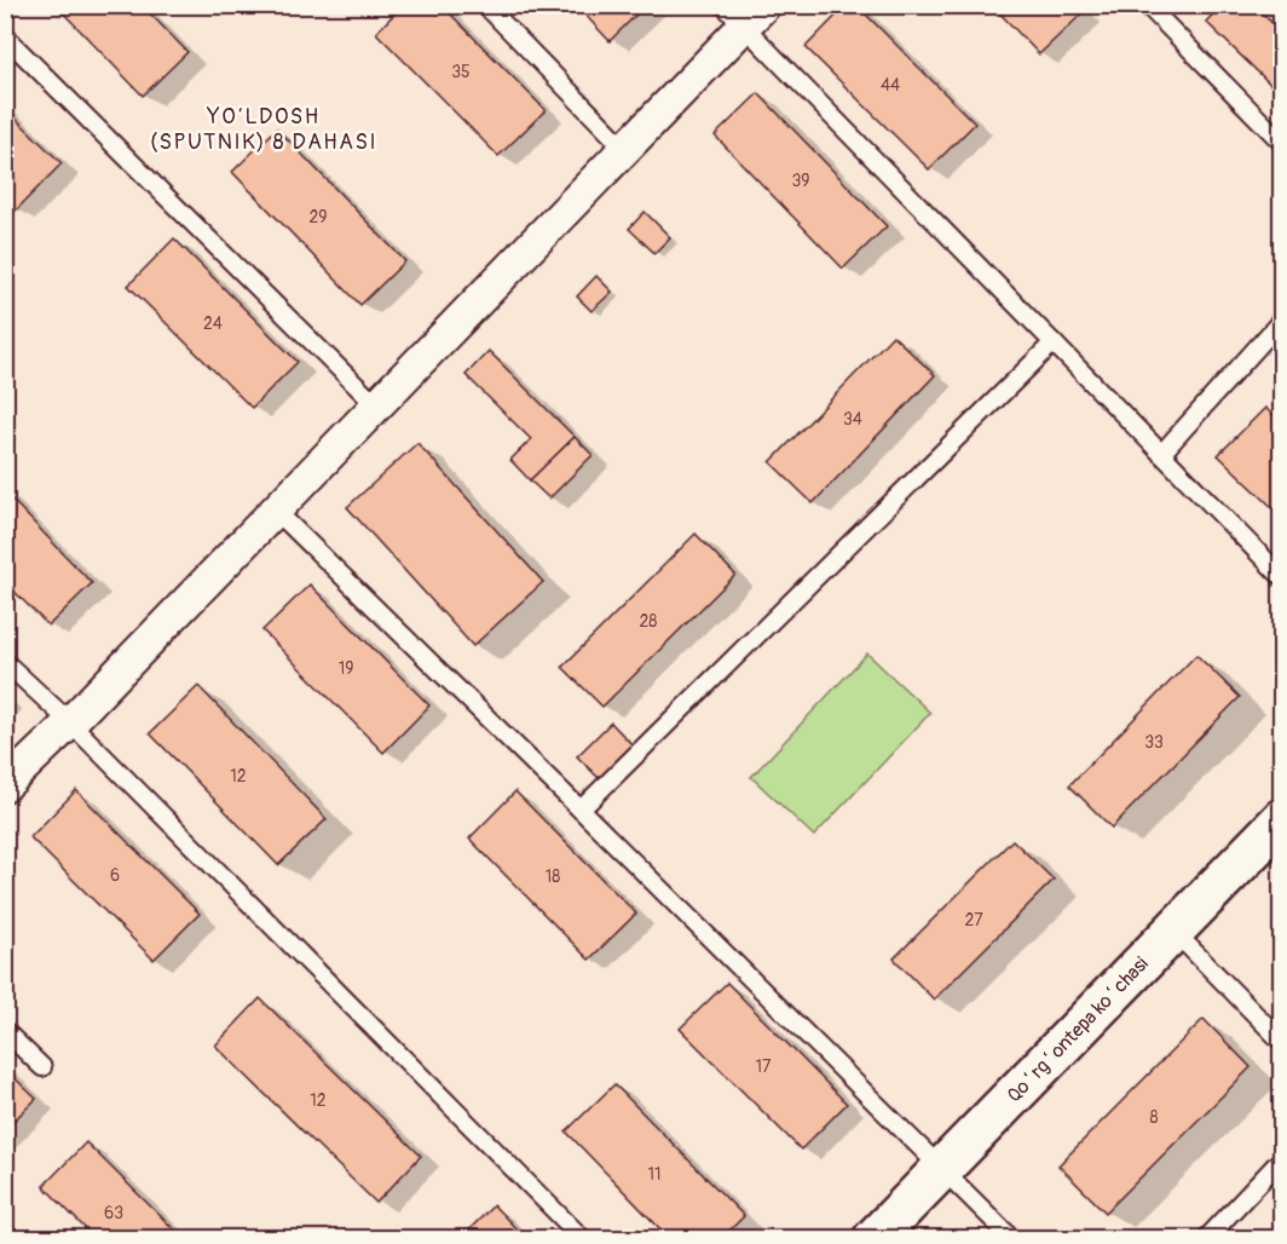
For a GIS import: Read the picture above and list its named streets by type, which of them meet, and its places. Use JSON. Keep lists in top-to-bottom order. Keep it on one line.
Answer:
{"streets":{"street":["Qoʻrgʻontepa koʻchasi"]},"districts":["YO‘LDOSH (SPUTNIK) 8 DAHASI"],"house_numbers":["35","44","39","29","24","34","28","19","33","12","6","18","27","17","12","8","11","63"]}
